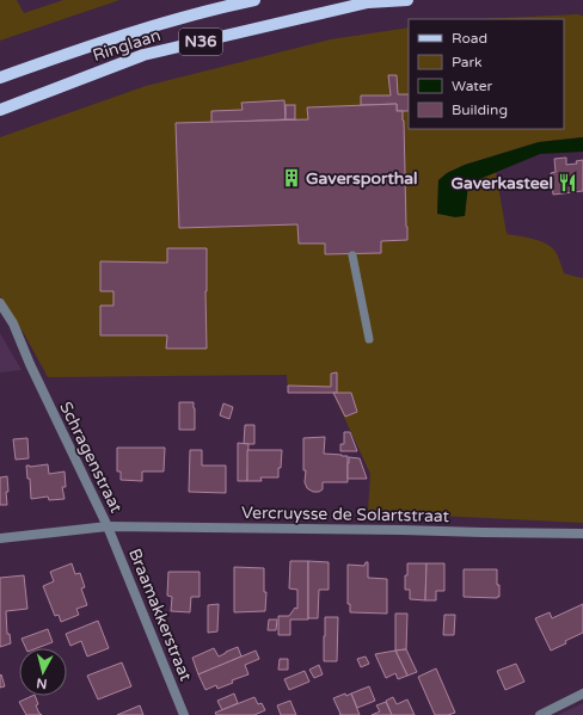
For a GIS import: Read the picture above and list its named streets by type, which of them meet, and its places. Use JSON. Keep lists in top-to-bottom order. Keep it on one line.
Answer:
{"streets":{"main road":["N36","Ringlaan"],"street":["Schragenstraat","Vercruysse de Solartstraat","Braamakkerstraat"]},"crossings":[["Schragenstraat","Vercruysse de Solartstraat"],["Schragenstraat","Braamakkerstraat"],["Vercruysse de Solartstraat","Braamakkerstraat"]],"places":{"building":["Gaversporthal"],"restaurant":["Gaverkasteel"]},"legend":["Road","Park","Water","Building"],"north":"bottom"}
